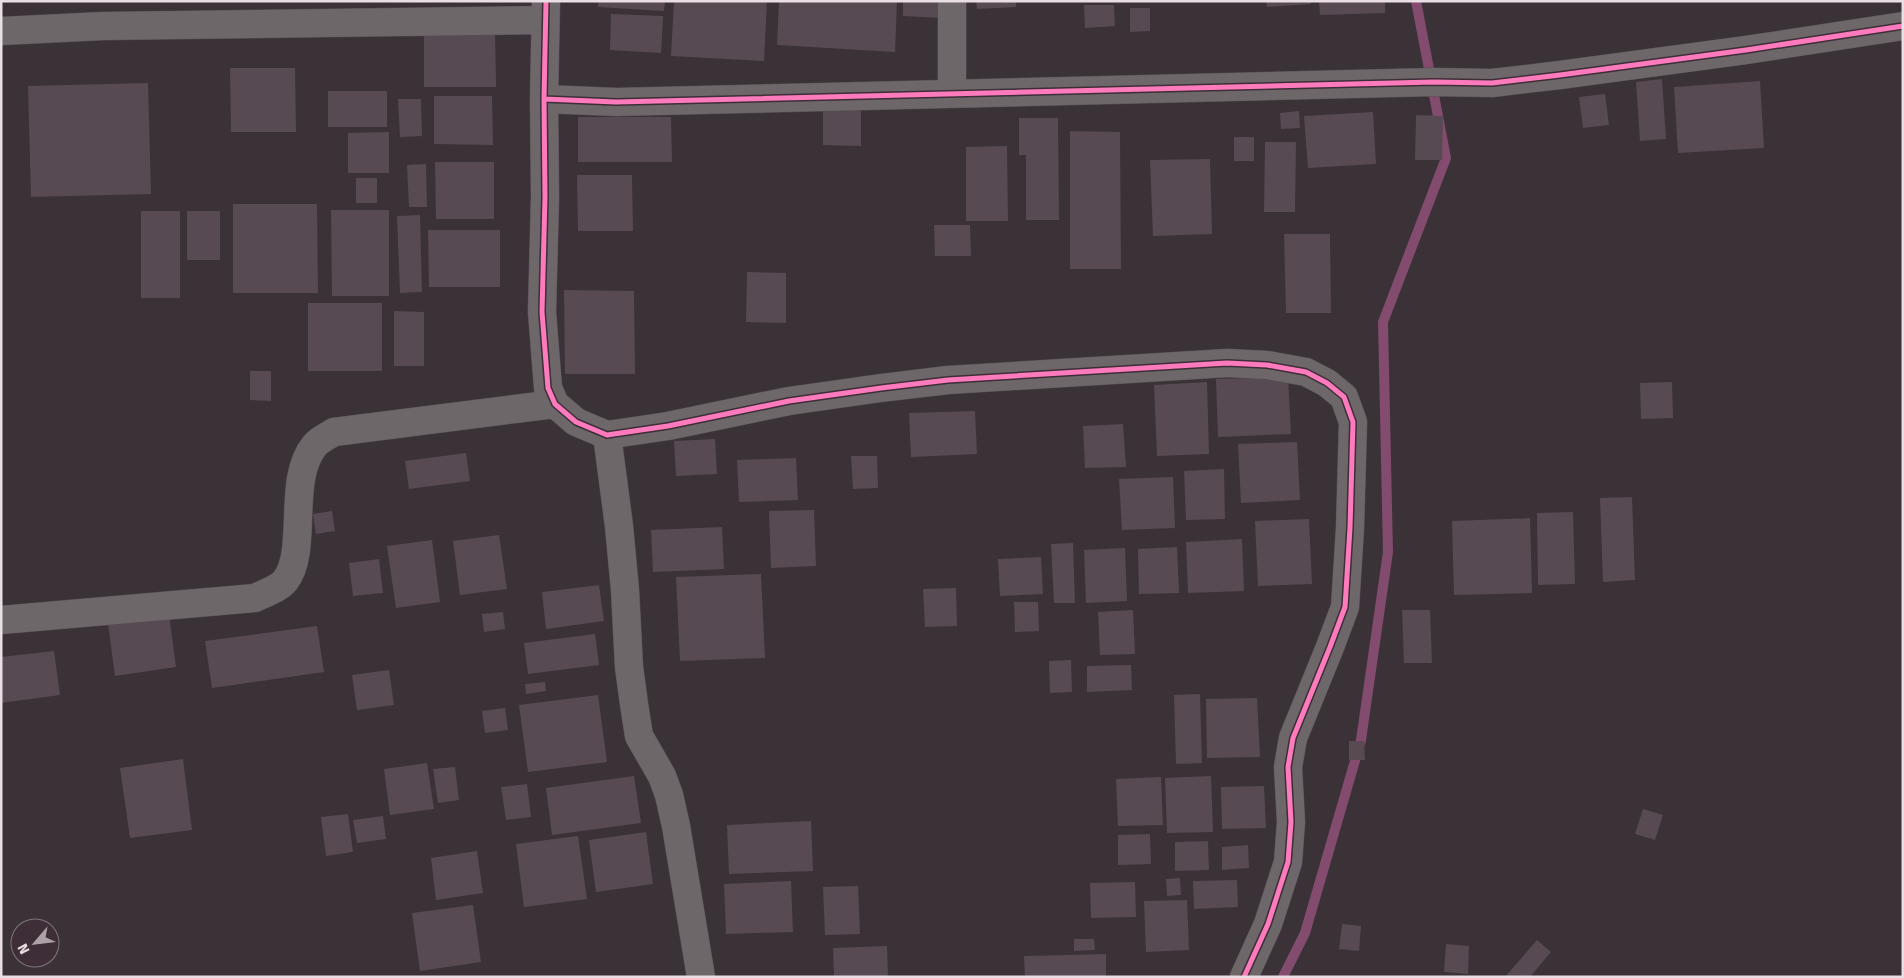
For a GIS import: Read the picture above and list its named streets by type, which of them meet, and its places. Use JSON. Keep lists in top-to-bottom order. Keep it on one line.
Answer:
{"north":"bottom left"}
